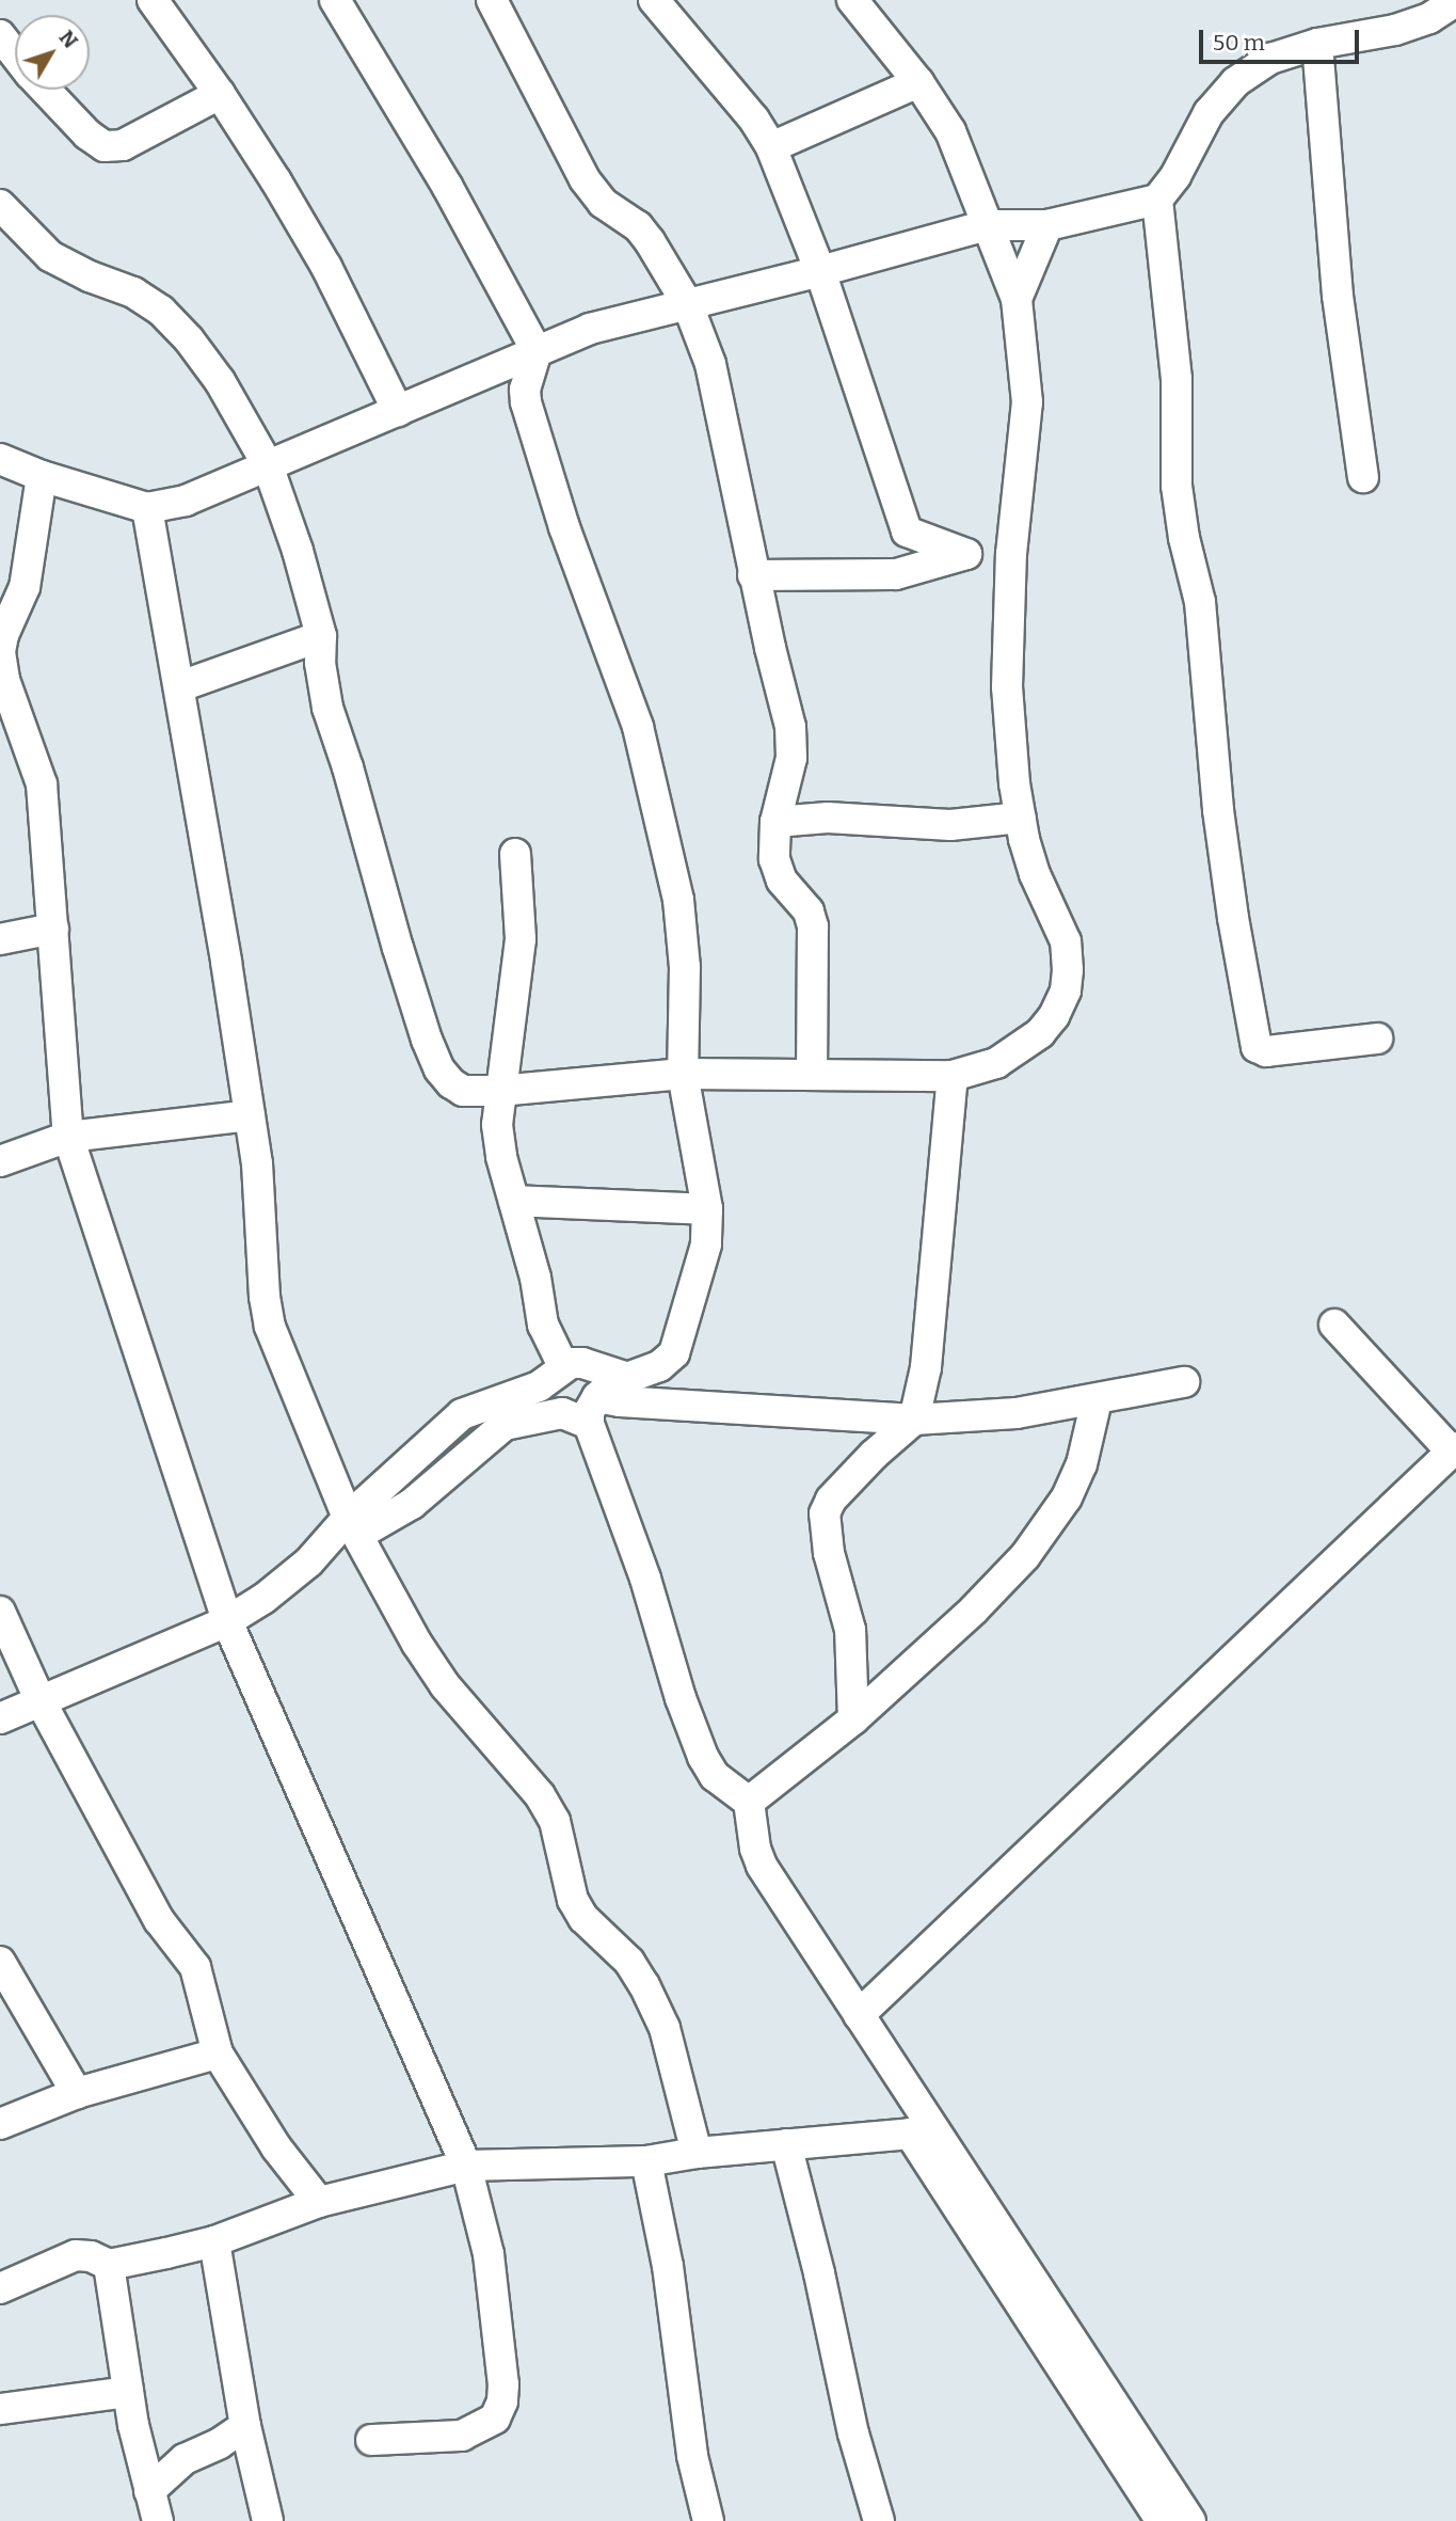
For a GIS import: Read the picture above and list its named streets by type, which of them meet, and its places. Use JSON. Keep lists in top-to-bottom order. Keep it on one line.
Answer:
{"scale_bar":"50 m","north":"top right"}
